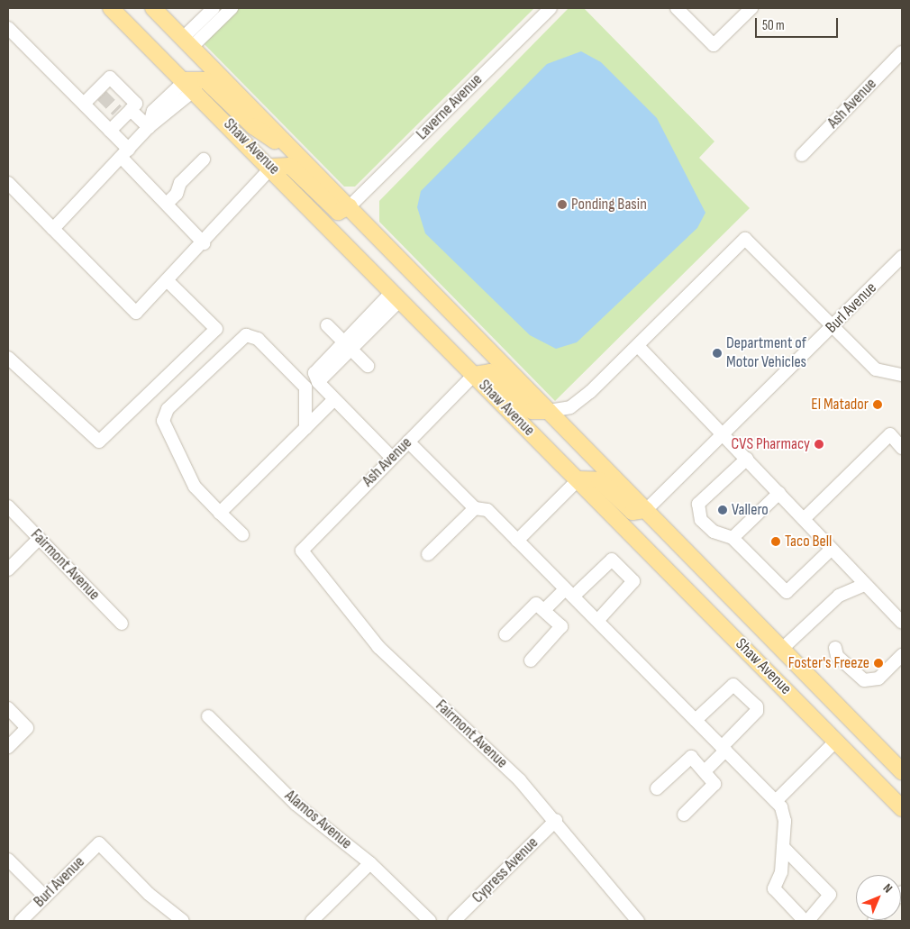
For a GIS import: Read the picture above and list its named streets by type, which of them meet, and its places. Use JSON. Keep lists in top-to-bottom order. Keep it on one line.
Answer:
{"streets":{"main road":["Shaw Avenue"],"street":["Ash Avenue","Laverne Avenue","Burl Avenue","Fairmont Avenue","Alamos Avenue","Cypress Avenue"]},"crossings":[["Ash Avenue","Shaw Avenue"],["Ash Avenue","Fairmont Avenue"],["Laverne Avenue","Shaw Avenue"],["Shaw Avenue","Burl Avenue"],["Fairmont Avenue","Cypress Avenue"]],"places":["Ponding Basin","Department of Motor Vehicles","El Matador","CVS Pharmacy","Vallero","Taco Bell","Foster's Freeze"],"scale_bar":"50 m","north":"top right"}
